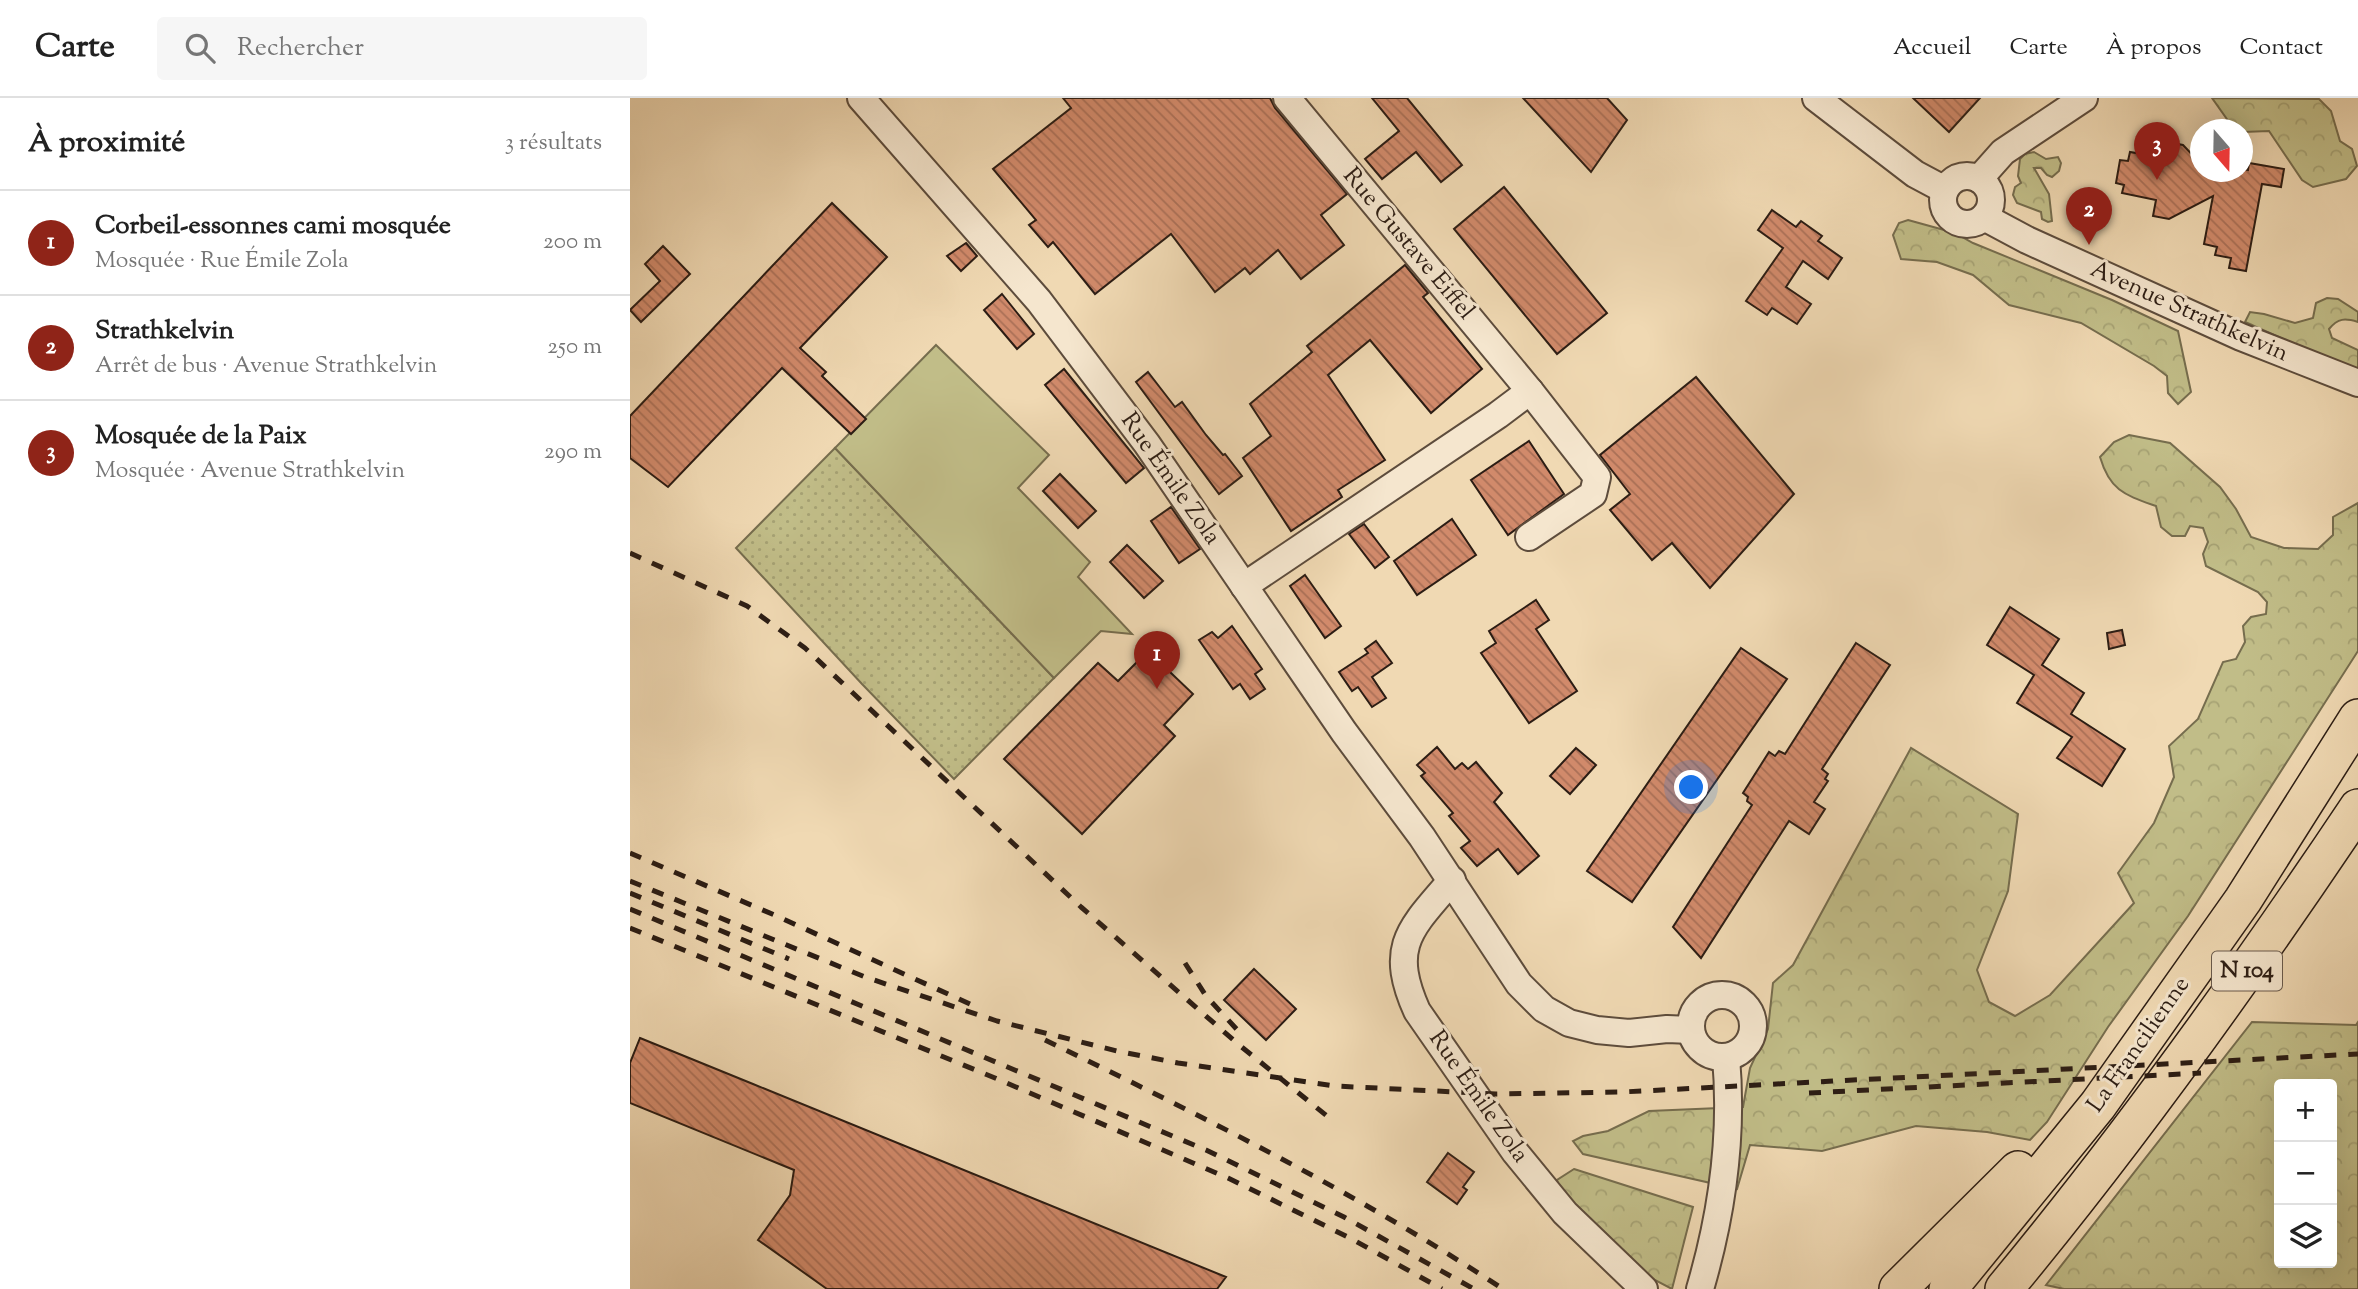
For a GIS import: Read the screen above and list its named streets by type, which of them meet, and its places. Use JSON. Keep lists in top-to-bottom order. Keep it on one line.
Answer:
{"streets":{"highway":["N 104","La Francilienne"],"street":["Rue Gustave Eiffel","Avenue Strathkelvin","Rue Émile Zola"]},"north":"bottom","page":{"header":"Carte","search":"Rechercher","nav":["Accueil","Carte","À propos","Contact"],"heading":["À proximité","3 résultats"],"pins":["3","2","1"],"list":[{"mark":"1","name":"Corbeil-essonnes cami mosquée","note":"Mosquée · Rue Émile Zola","value":"200 m"},{"mark":"2","name":"Strathkelvin","note":"Arrêt de bus · Avenue Strathkelvin","value":"250 m"},{"mark":"3","name":"Mosquée de la Paix","note":"Mosquée · Avenue Strathkelvin","value":"290 m"}],"map_buttons":["+","−"]}}
